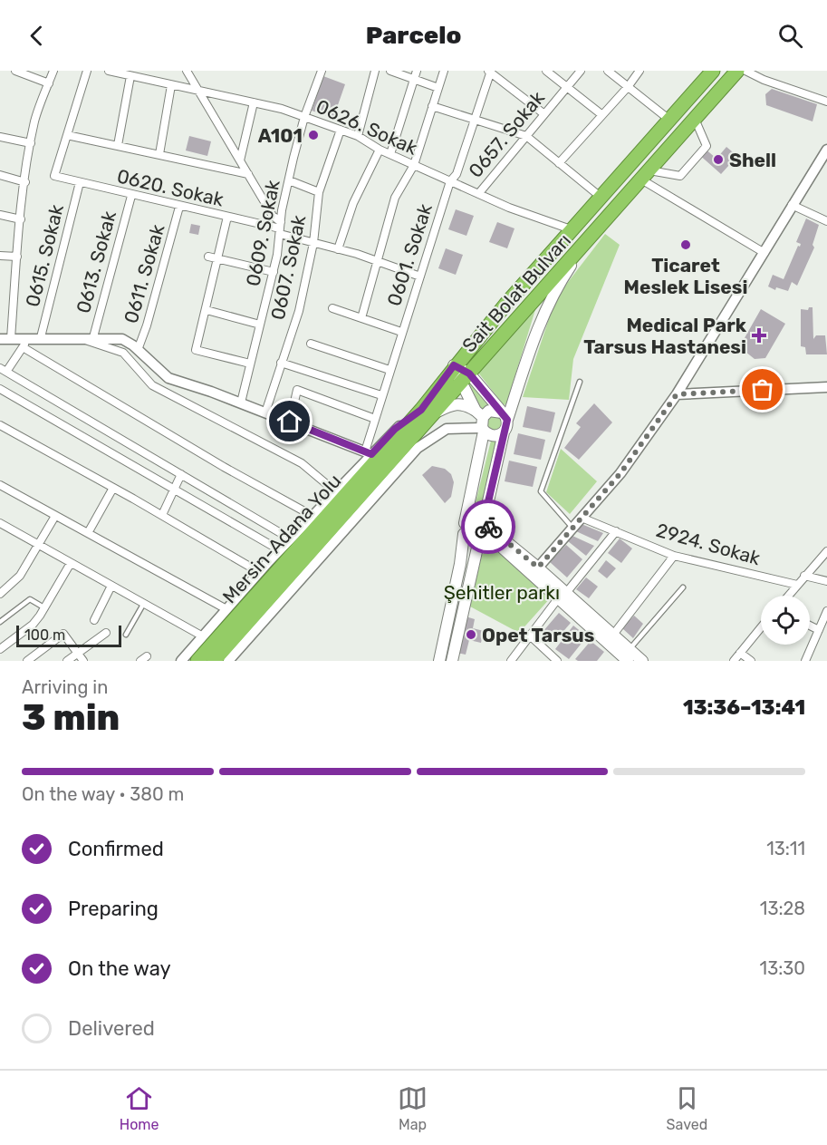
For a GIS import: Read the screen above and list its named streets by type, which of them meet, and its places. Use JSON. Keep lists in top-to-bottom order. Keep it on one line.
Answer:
{"streets":{"highway":["Sait Bolat Bulvarı","Mersin-Adana Yolu"],"street":["0626. Sokak","0657. Sokak","0620. Sokak","0609. Sokak","0601. Sokak","0615. Sokak","0613. Sokak","0607. Sokak","0611. Sokak","2924. Sokak"]},"crossings":[["0626. Sokak","0657. Sokak"],["0626. Sokak","0609. Sokak"],["0626. Sokak","0601. Sokak"],["0626. Sokak","0607. Sokak"],["0626. Sokak","Mersin-Adana Yolu"],["0620. Sokak","0609. Sokak"],["0620. Sokak","0601. Sokak"],["0620. Sokak","0615. Sokak"],["0620. Sokak","0613. Sokak"],["0620. Sokak","0607. Sokak"],["0620. Sokak","0611. Sokak"]],"parks":["Şehitler parkı"],"places":{"other":["A101","Shell","Ticaret Meslek Lisesi","Opet Tarsus"],"health":["Medical Park Tarsus Hastanesi"]},"scale_bar":"100 m","page":{"header":"Parcelo","scale":"100 m","heading":["3 min","Arriving in","13:36–13:41"],"bar":"On the way · 380 m","list":[["Confirmed","13:11"],["Preparing","13:28"],["On the way","13:30"],"Delivered"],"tabs":["Home","Map","Saved"]}}
